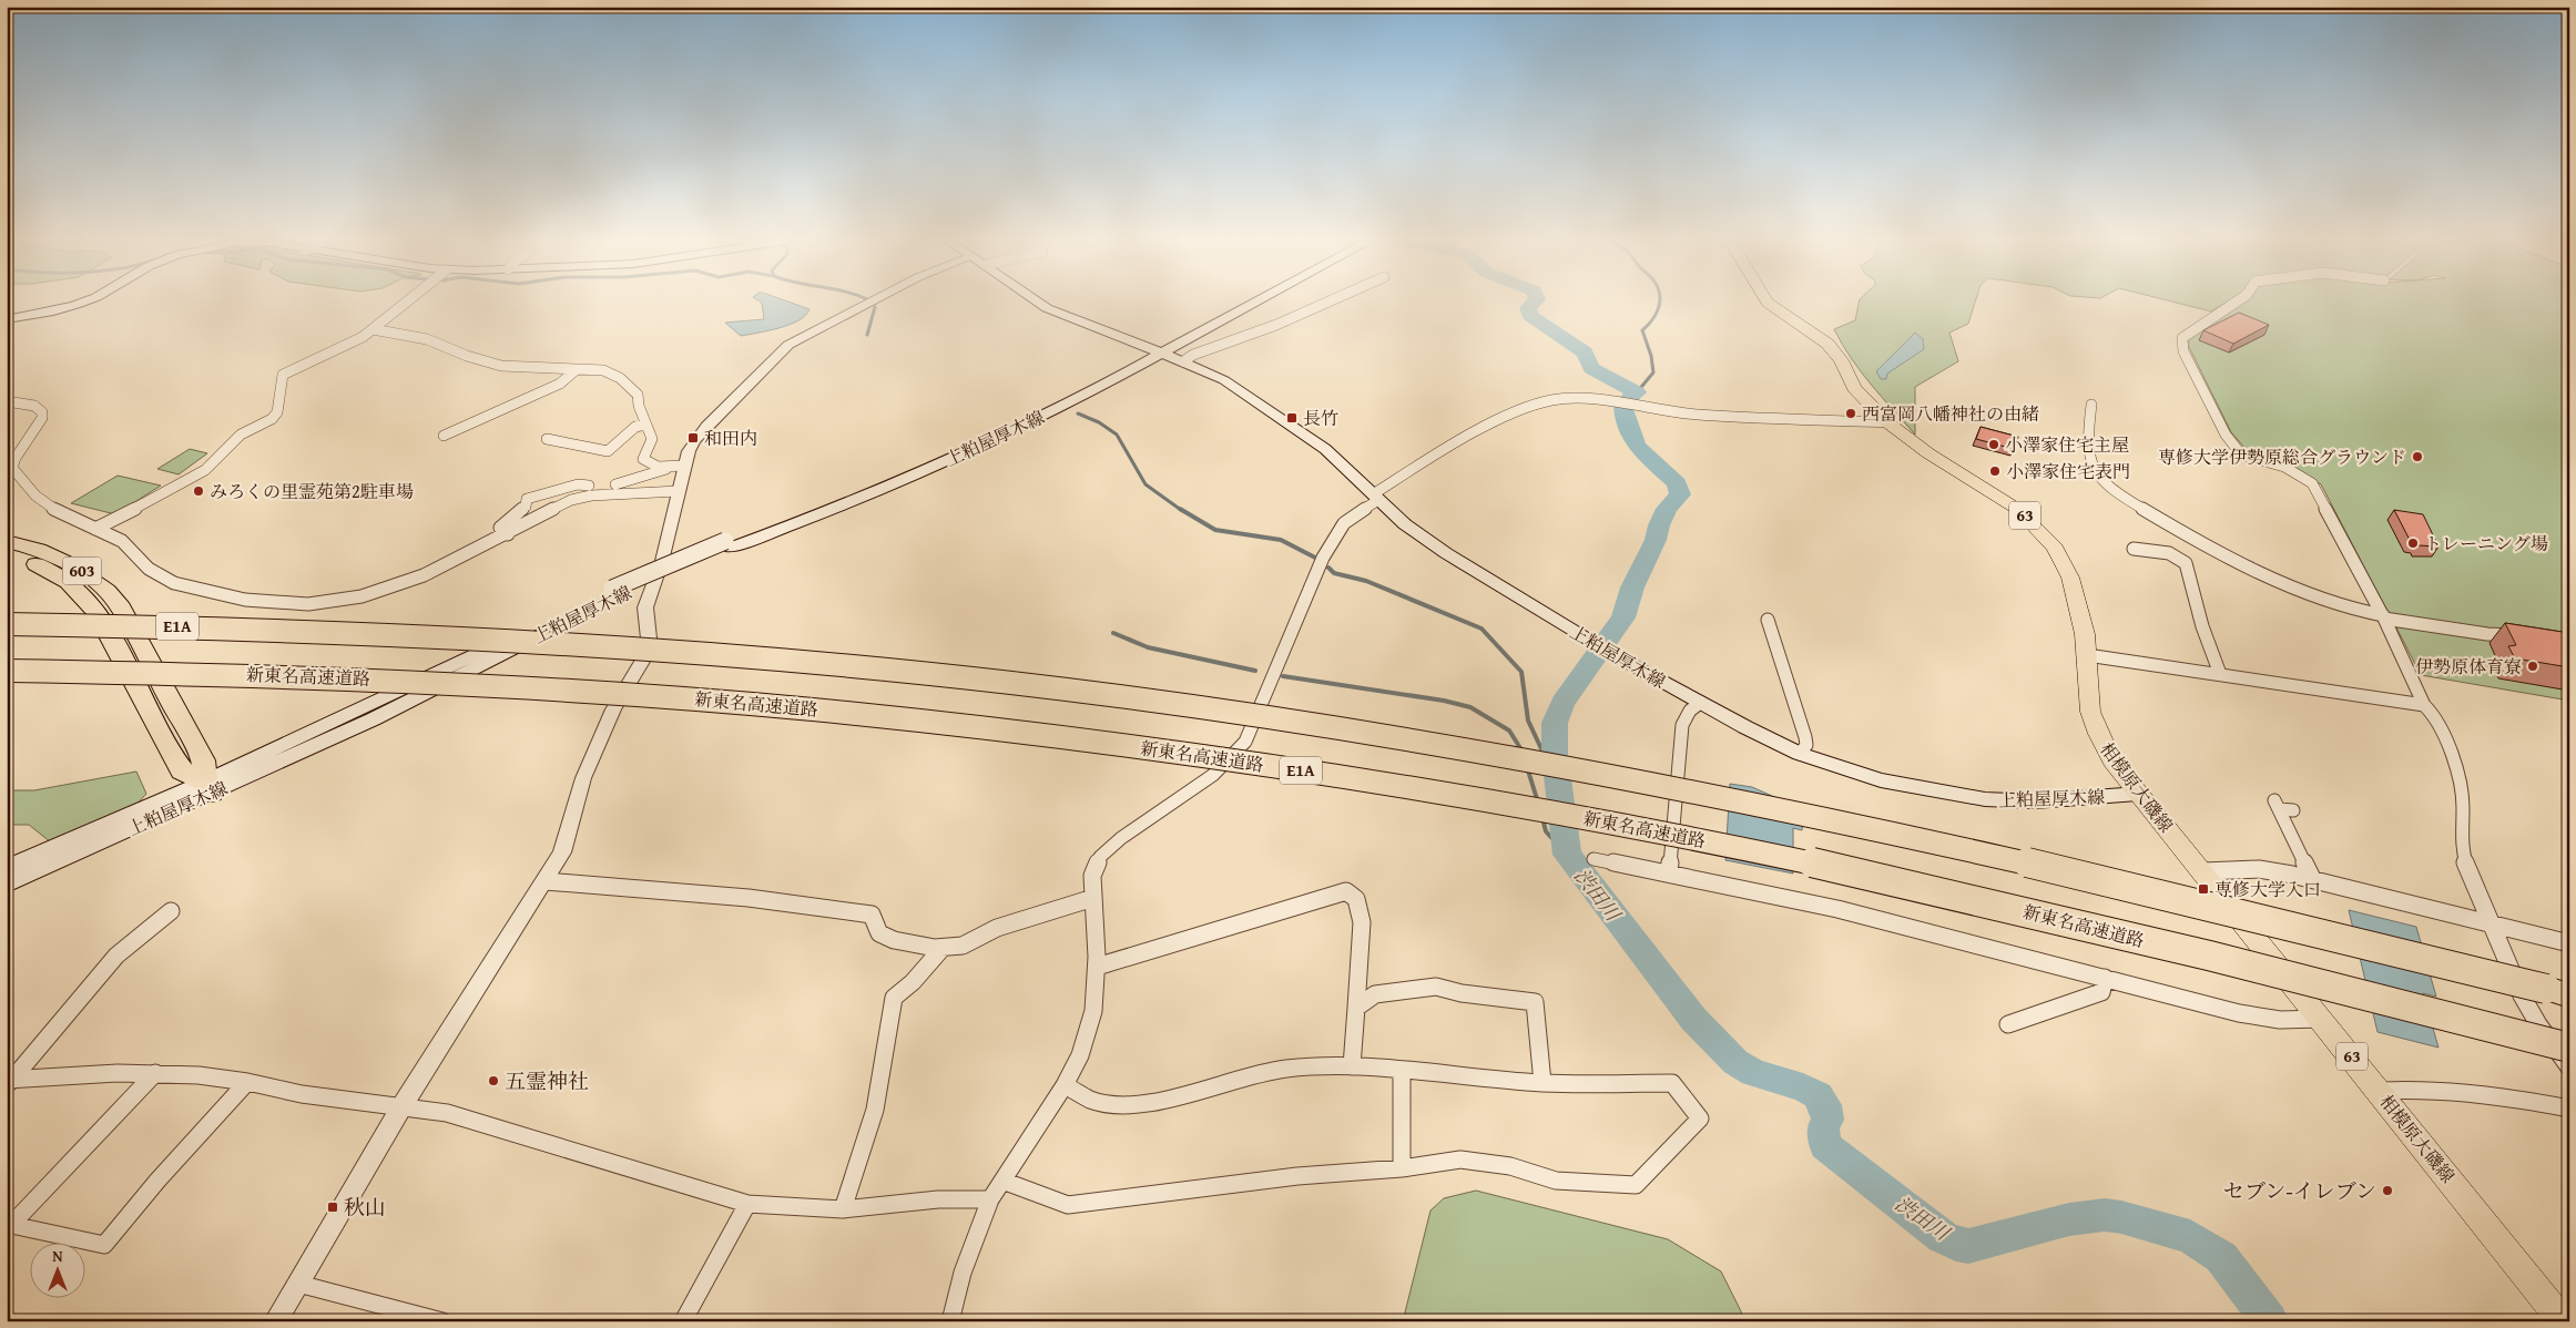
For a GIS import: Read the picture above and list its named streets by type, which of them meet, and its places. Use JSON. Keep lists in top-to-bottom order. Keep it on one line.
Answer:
{"streets":{"highway":["603","E1A","新東名高速道路"],"main road":["上粕屋厚木線","63","相模原大磯線"]},"crossings":[["上粕屋厚木線","603"],["上粕屋厚木線","相模原大磯線"]],"water":["渋田川"],"places":{"other":["西富岡八幡神社の由緒","小澤家住宅主屋","専修大学伊勢原総合グラウンド","小澤家住宅表門","みろくの里霊苑第2駐車場","トレーニング場","伊勢原体育寮","五霊神社","セブン-イレブン"],"transit":["長竹","和田内","専修大学入口","秋山"]},"north":"top"}
